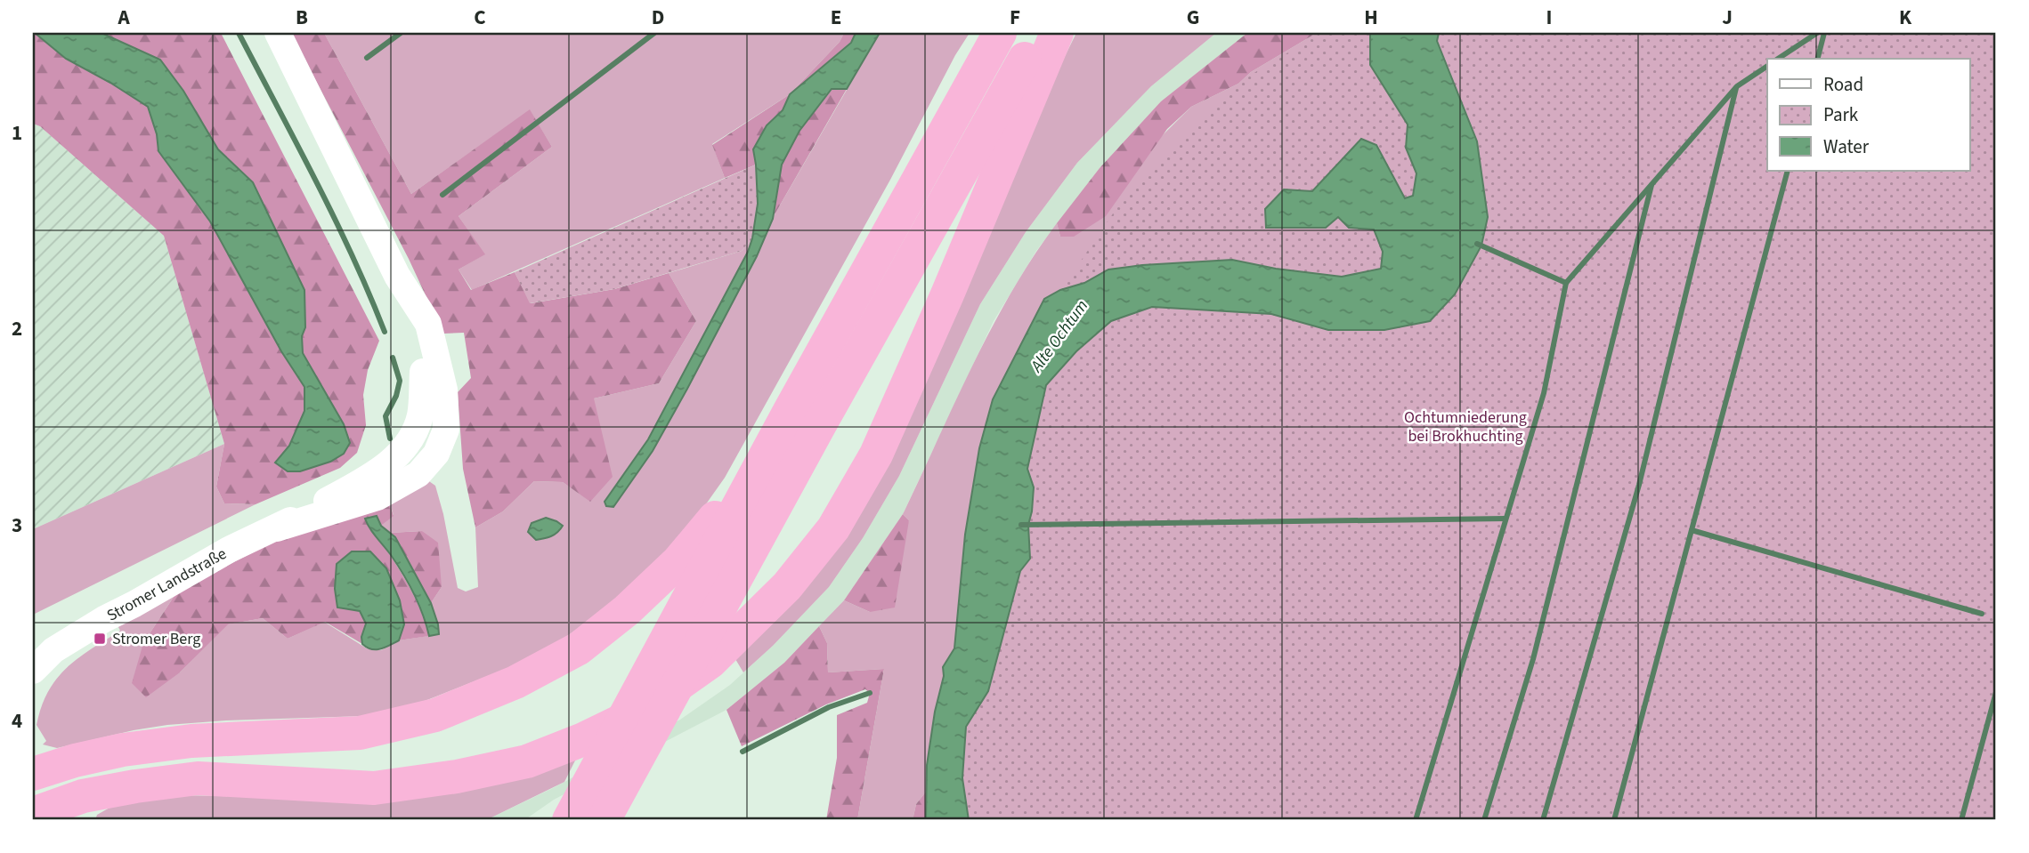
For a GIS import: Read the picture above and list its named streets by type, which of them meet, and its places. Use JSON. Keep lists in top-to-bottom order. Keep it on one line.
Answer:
{"streets":{"street":["Stromer Landstraße"]},"water":["Alte Ochtum"],"parks":["Ochtumniederung bei Brokhuchting"],"places":{"transit":["Stromer Berg"]},"legend":["Road","Park","Water"],"grid":{"columns":["A","B","C","D","E","F","G","H","I","J","K"],"rows":["1","2","3","4"]}}
